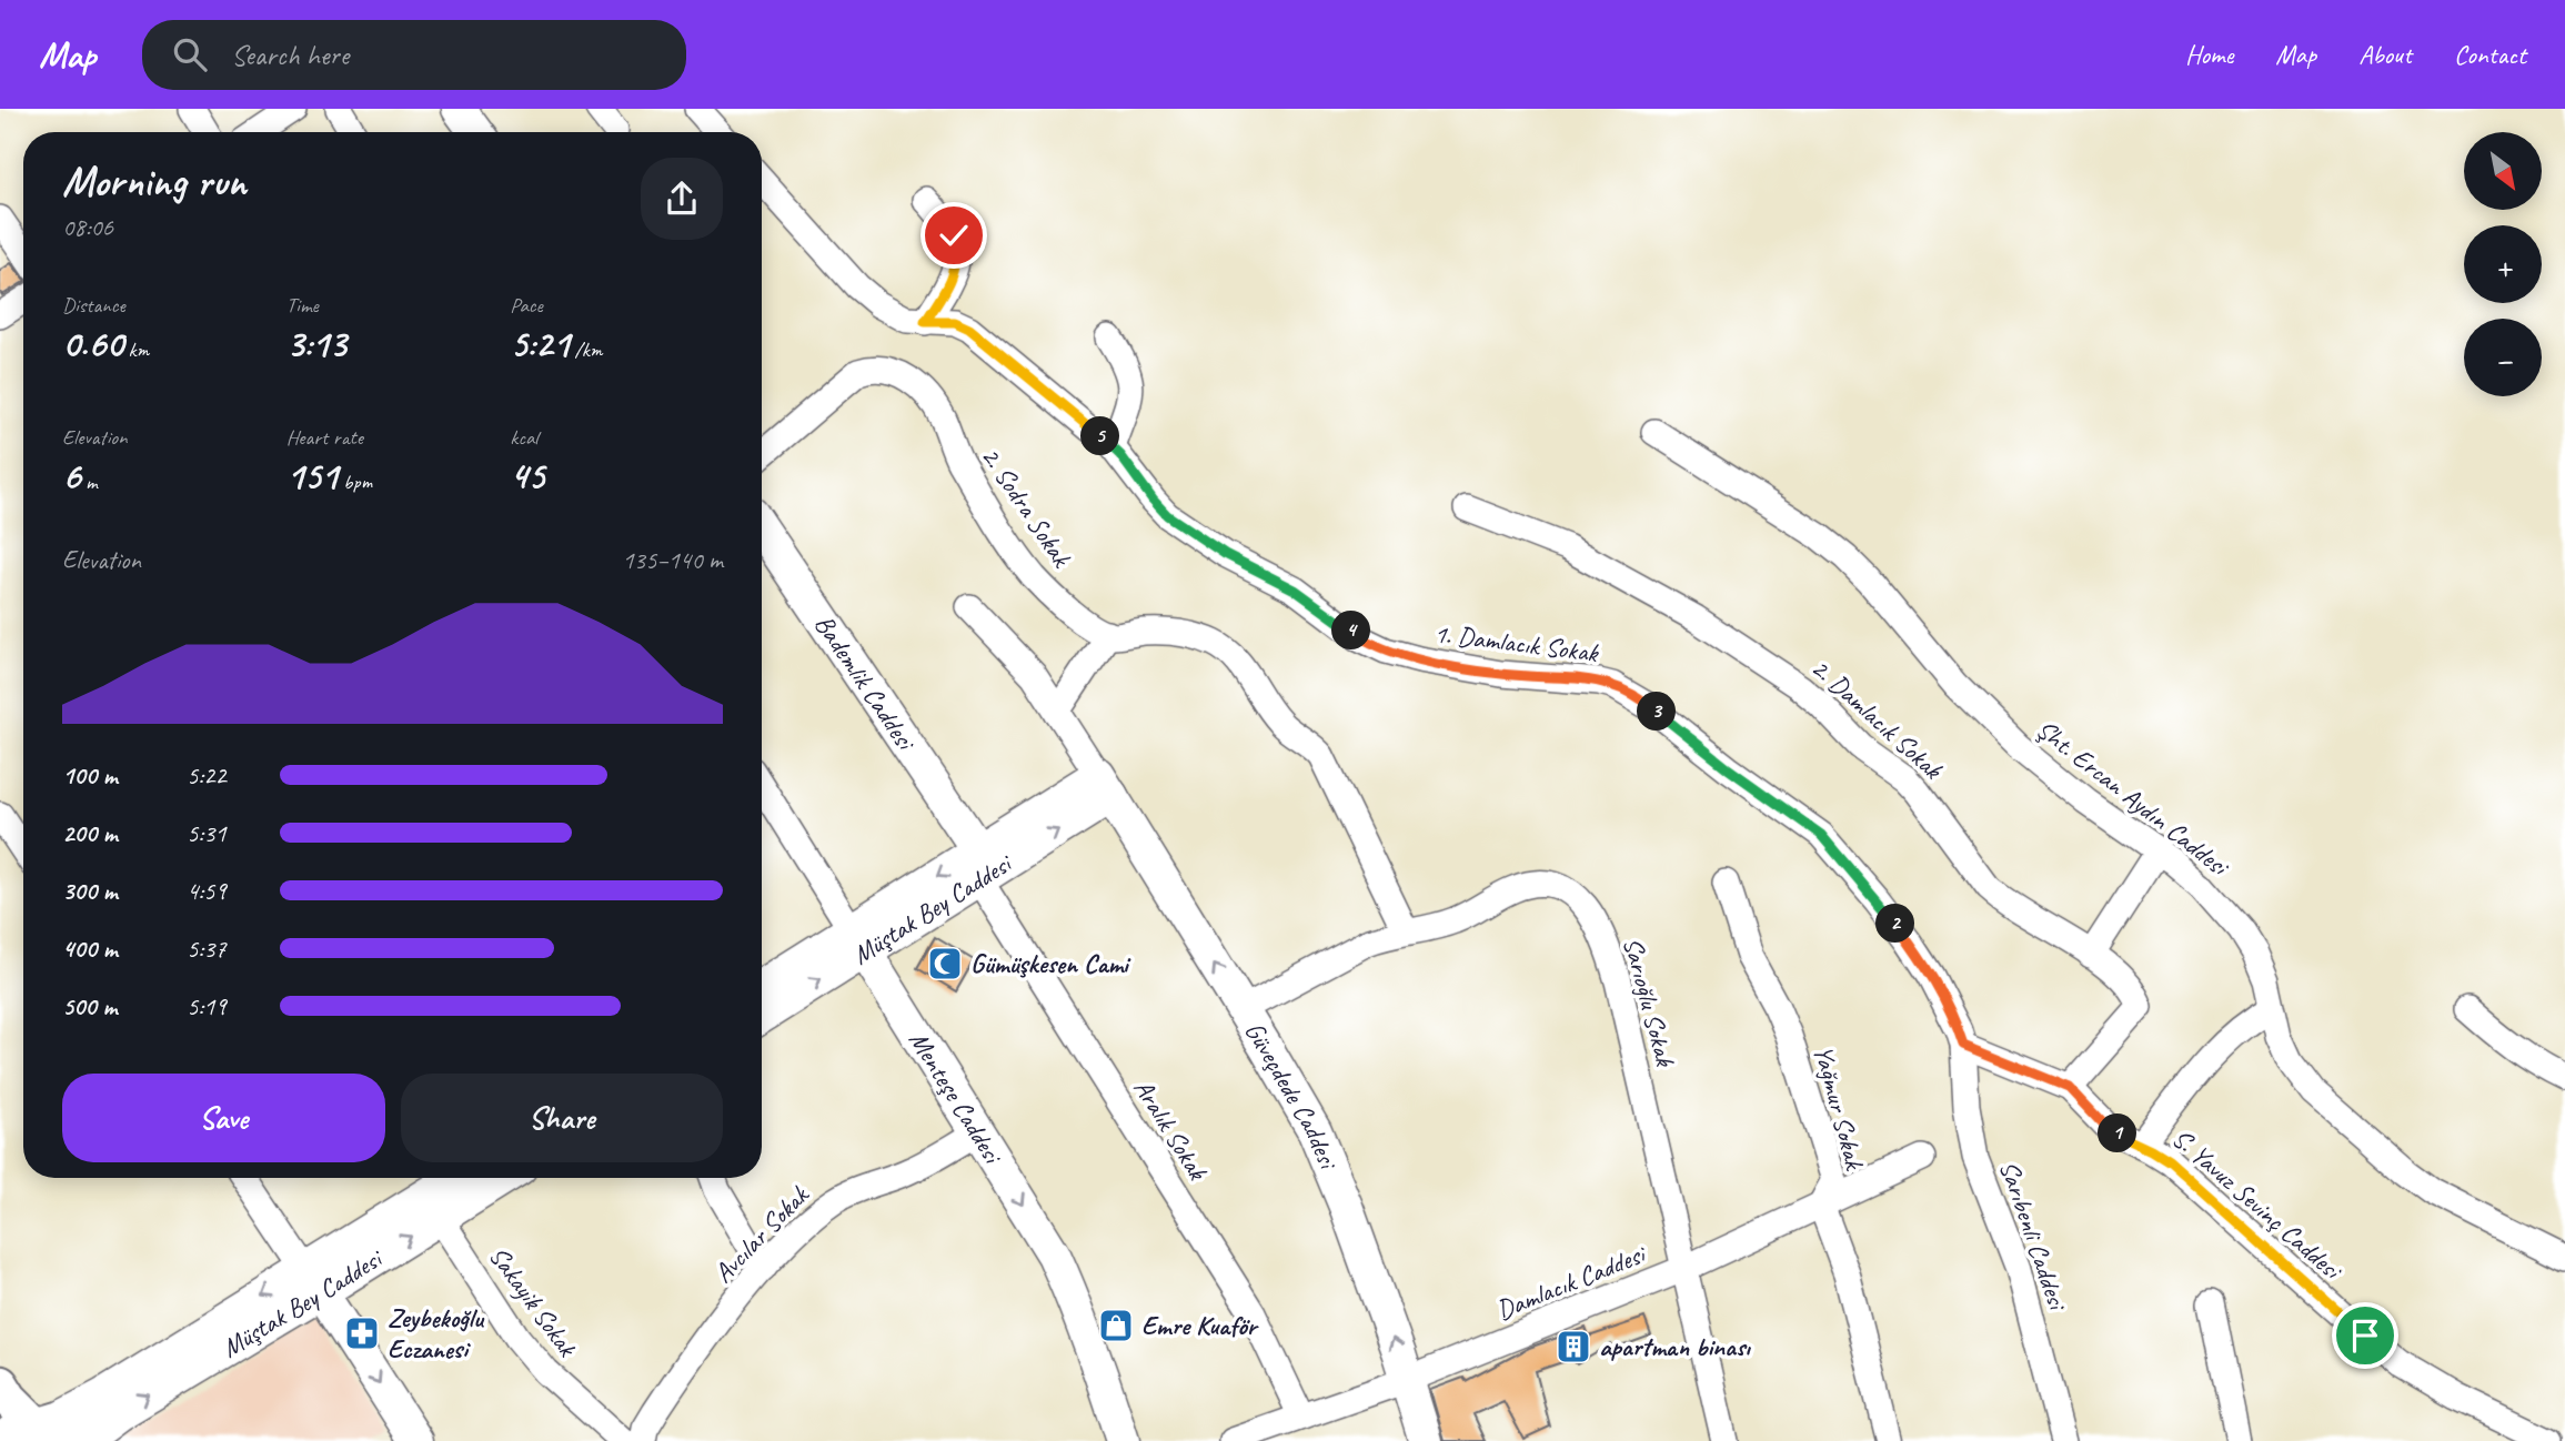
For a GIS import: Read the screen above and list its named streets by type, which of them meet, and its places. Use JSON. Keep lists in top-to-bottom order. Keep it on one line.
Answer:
{"streets":{"street":["2. Sodra Sokak","1. Damlacık Sokak","Bademlik Caddesi","2. Damlacık Sokak","Şht. Ercan Aydın Caddesi","Müştak Bey Caddesi","Sarıoğlu Sokak","Güveçdede Caddesi","Menteşe Caddesi","Yağmur Sokak","Aralık Sokak","S. Yavuz Sevinç Caddesi","Avcılar Sokak","Sarıbenli Caddesi","Damlacık Caddesi","Sakayik Sokak"]},"crossings":[["1. Damlacık Sokak","S. Yavuz Sevinç Caddesi"],["1. Damlacık Sokak","Sarıbenli Caddesi"],["Bademlik Caddesi","Müştak Bey Caddesi"],["Bademlik Caddesi","Aralık Sokak"],["2. Damlacık Sokak","S. Yavuz Sevinç Caddesi"],["Müştak Bey Caddesi","Güveçdede Caddesi"],["Müştak Bey Caddesi","Menteşe Caddesi"],["Müştak Bey Caddesi","Aralık Sokak"],["Müştak Bey Caddesi","Sakayik Sokak"],["Sarıoğlu Sokak","Güveçdede Caddesi"],["Sarıoğlu Sokak","Damlacık Caddesi"],["Güveçdede Caddesi","Damlacık Caddesi"],["Menteşe Caddesi","Avcılar Sokak"],["Yağmur Sokak","Damlacık Caddesi"],["Aralık Sokak","Damlacık Caddesi"],["S. Yavuz Sevinç Caddesi","Sarıbenli Caddesi"]],"one_way":["Güveçdede Caddesi","Menteşe Caddesi"],"places":{"mosque":["Gümüşkesen Cami"],"shop":["Emre Kuaför"],"pharmacy":["Zeybekoğlu Eczanesi"],"building":["apartman binası"]},"north":"bottom right","page":{"header":"Map","search":"Search here","nav":["Home","Map","About","Contact"],"map_buttons":["+","−"],"heading":["Morning run","08:06"],"stats":[["Distance","0.60 km"],["Time","3:13"],["Pace","5:21 /km"],["Elevation","6 m"],["Heart rate","151 bpm"],["kcal","45"]],"pins":["5","4","3","2","1"],"chart":["Elevation","135–140 m"],"list":[{"name":"100 m","note":"5:22"},{"name":"200 m","note":"5:31"},{"name":"300 m","note":"4:59"},{"name":"400 m","note":"5:37"},{"name":"500 m","note":"5:19"}],"buttons":["Save","Share"]}}
